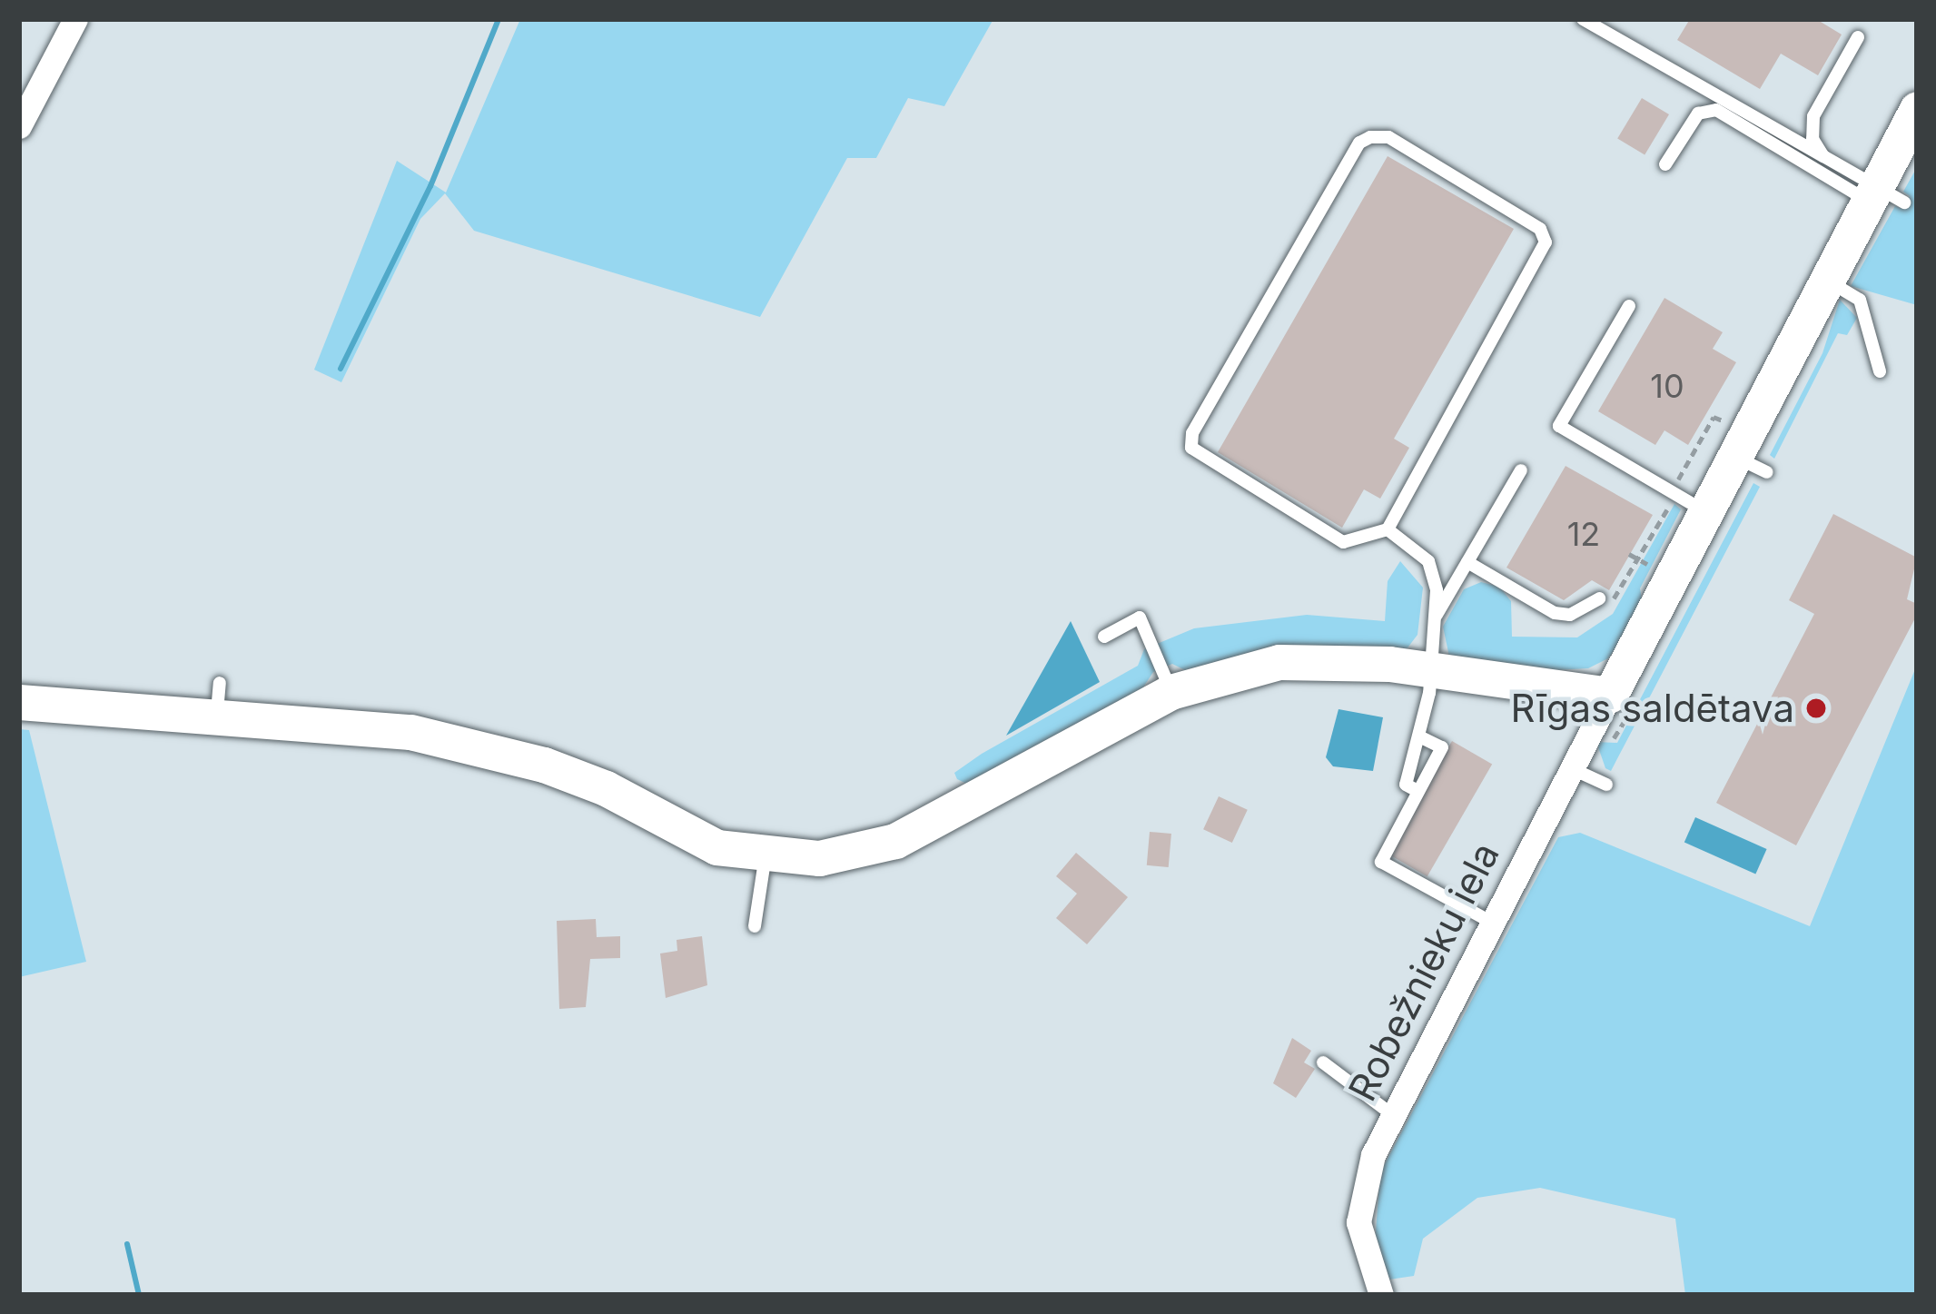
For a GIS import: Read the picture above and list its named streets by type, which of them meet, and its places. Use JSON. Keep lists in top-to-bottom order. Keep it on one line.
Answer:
{"streets":{"street":["Robežnieku iela"]},"places":["Rīgas saldētava"],"house_numbers":["10","12"]}
